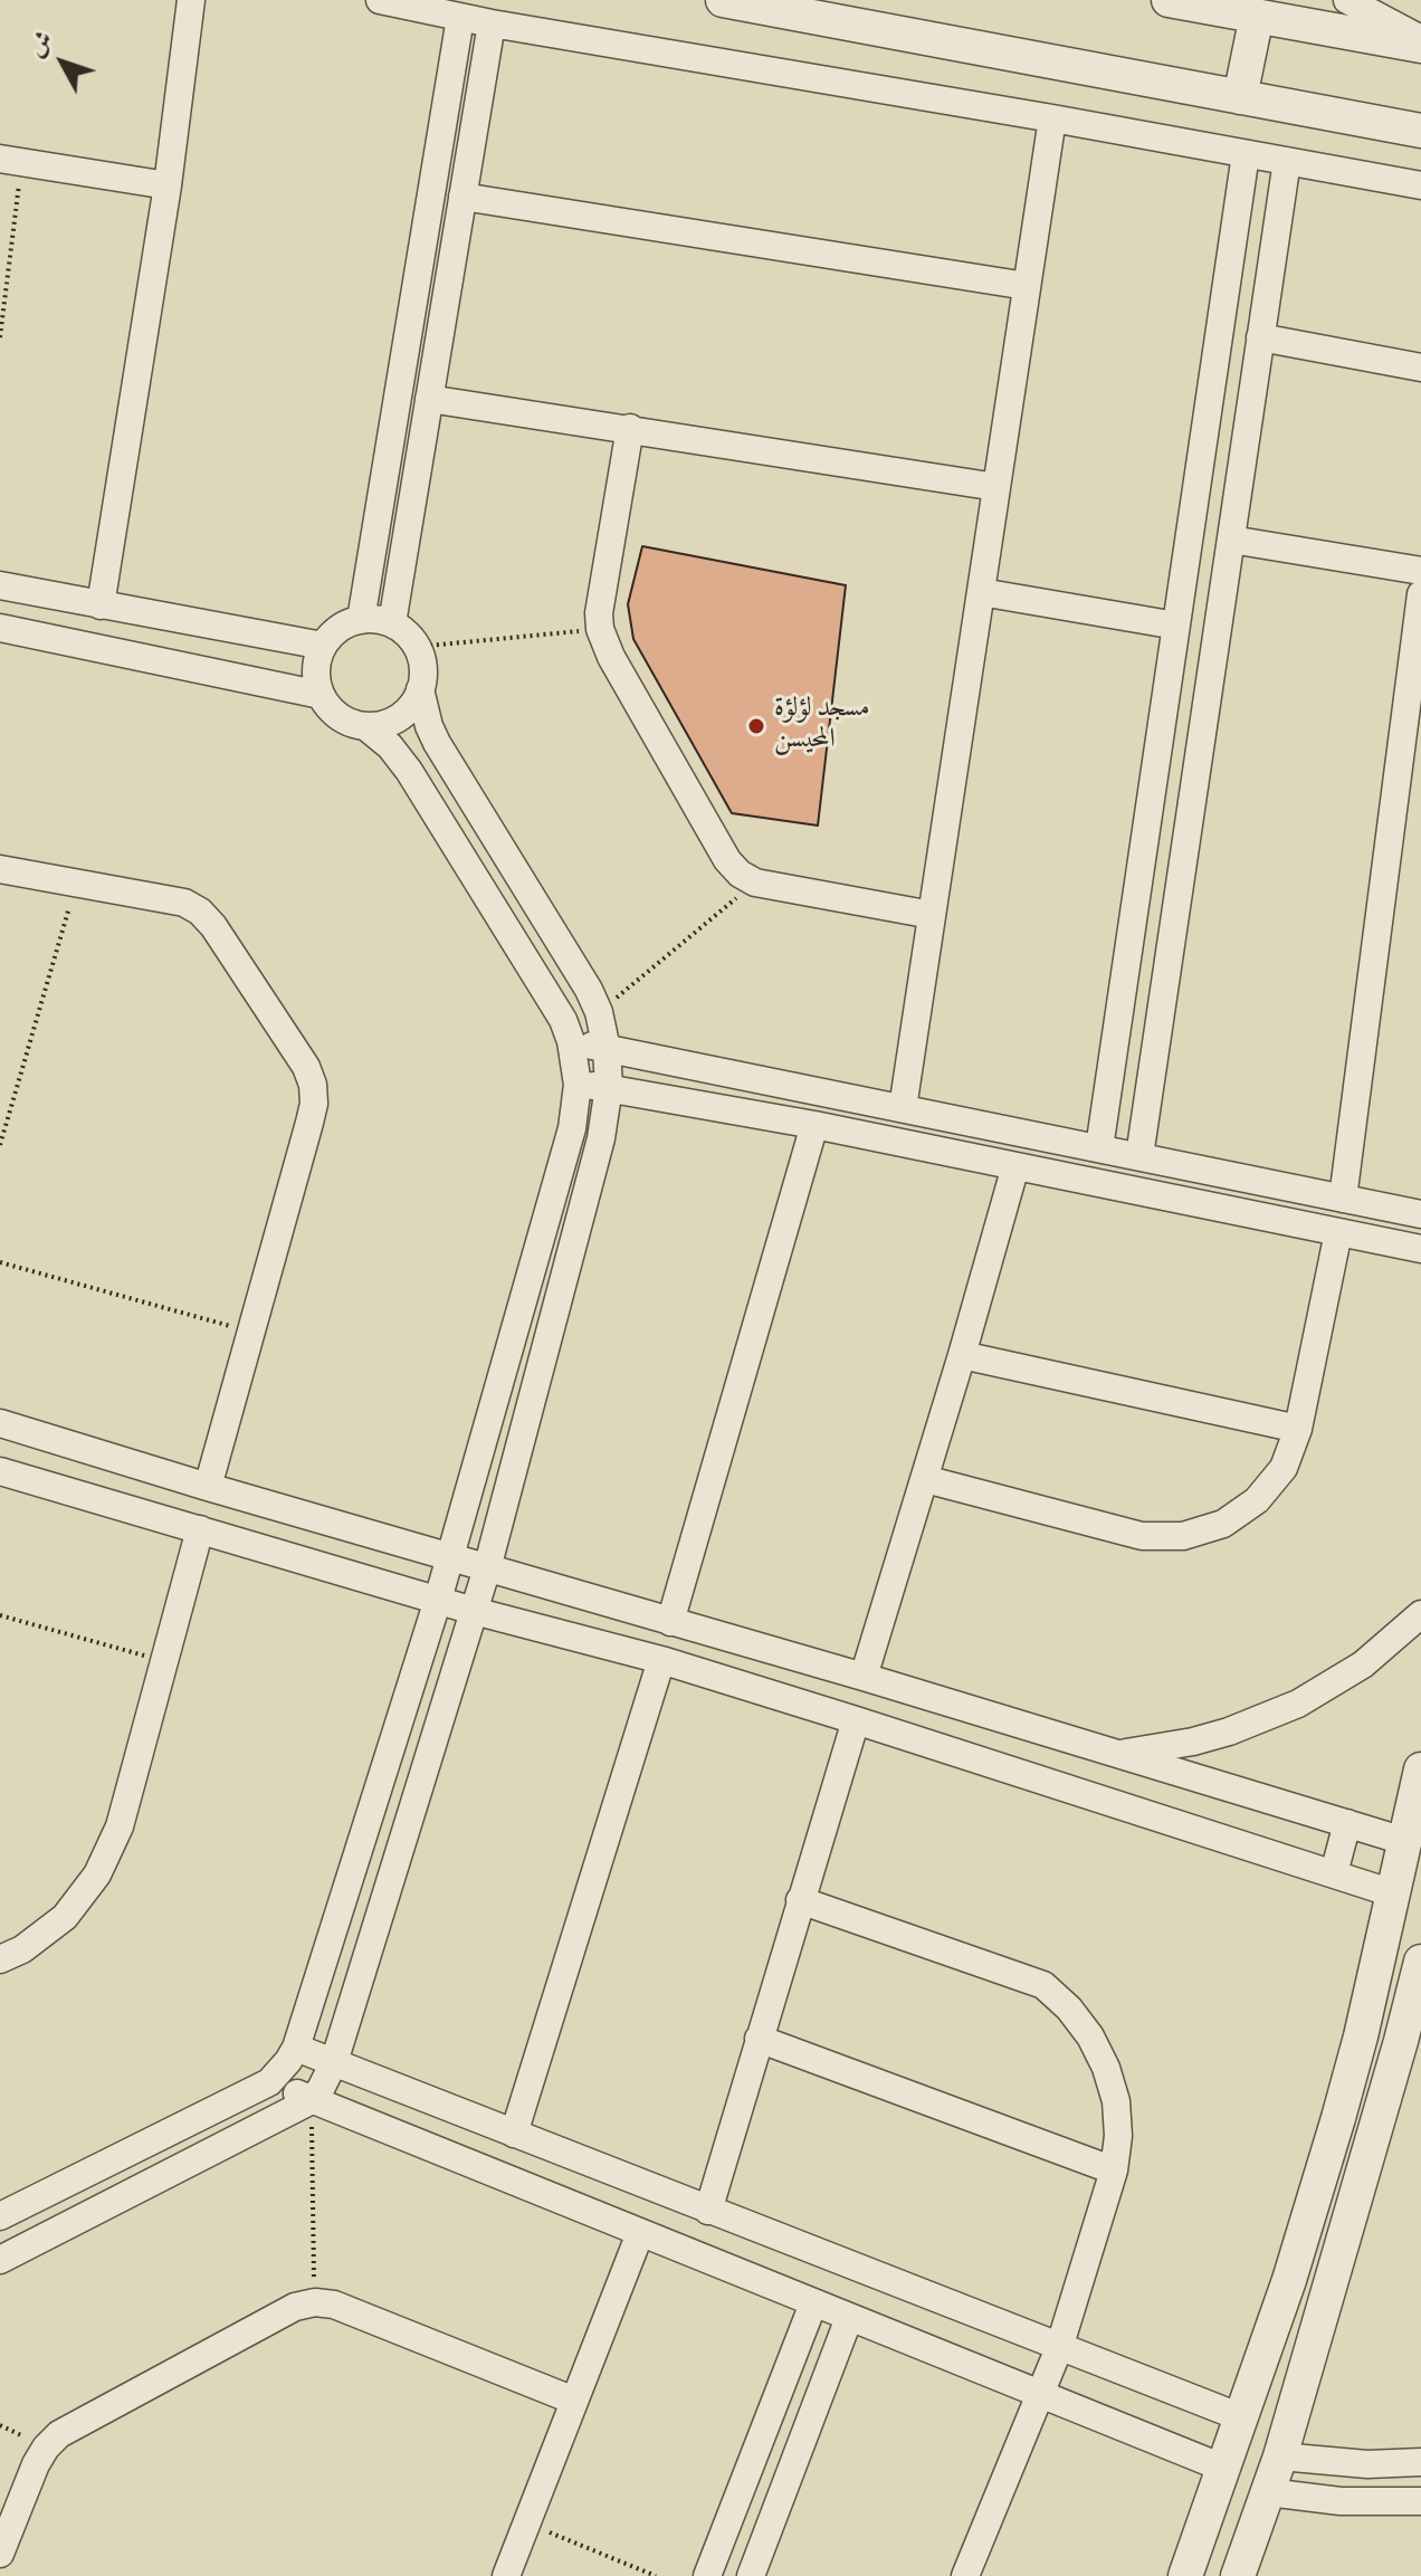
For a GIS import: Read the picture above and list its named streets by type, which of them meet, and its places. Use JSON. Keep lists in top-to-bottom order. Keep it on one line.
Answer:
{"places":["مسجد لؤلؤة المحيسن"],"north":"top left"}
